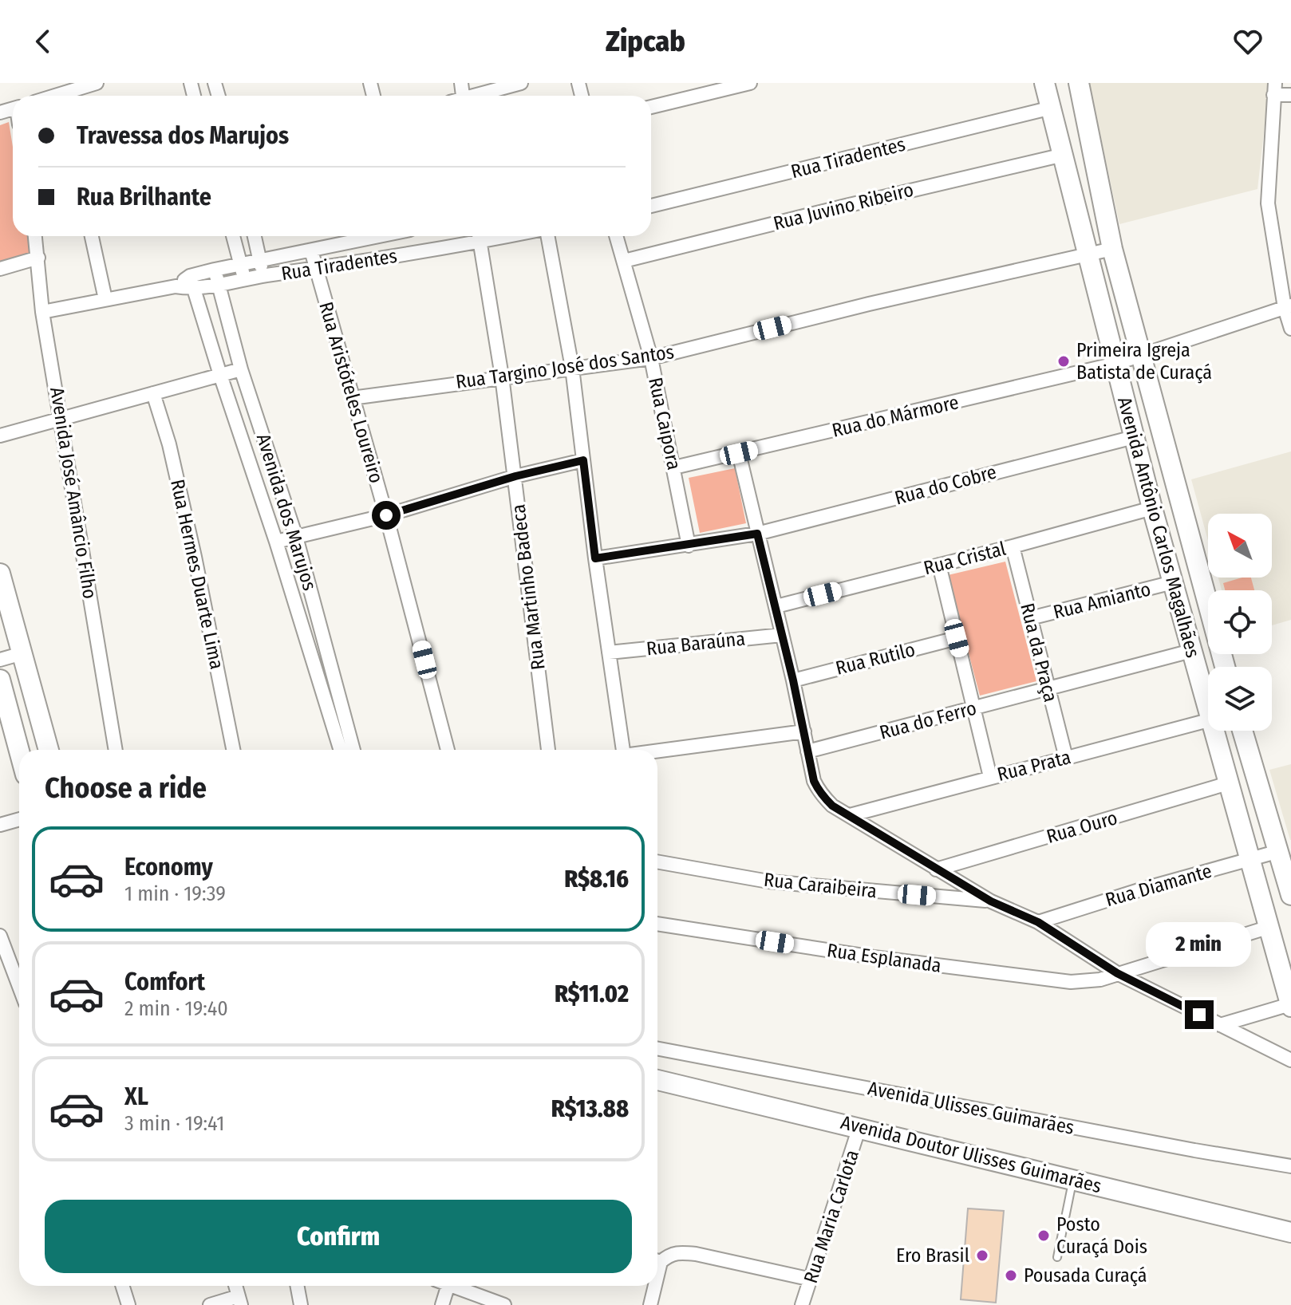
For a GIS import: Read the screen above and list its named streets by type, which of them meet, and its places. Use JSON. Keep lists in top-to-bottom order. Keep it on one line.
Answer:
{"streets":{"street":["Rua Tiradentes","Rua Juvino Ribeiro","Rua Targino José dos Santos","Rua Aristóteles Loureiro","Rua do Mármore","Rua Caipora","Rua do Cobre","Avenida José Amâncio Filho","Avenida dos Marujos","Avenida Antônio Carlos Magalhães","Rua Cristal","Rua Hermes Duarte Lima","Rua Martinho Badeca","Rua Amianto","Rua Baraúna","Rua da Praça","Rua Rutilo","Rua do Ferro","Rua Prata","Rua Ouro","Rua Caraibeira","Rua Diamante","Rua Esplanada","Avenida Ulisses Guimarães","Avenida Doutor Ulisses Guimarães","Rua Maria Carlota"]},"crossings":[["Rua Tiradentes","Rua Aristóteles Loureiro"],["Rua Tiradentes","Avenida José Amâncio Filho"],["Rua Tiradentes","Avenida dos Marujos"],["Rua Tiradentes","Avenida Antônio Carlos Magalhães"],["Rua Tiradentes","Rua Martinho Badeca"],["Rua Juvino Ribeiro","Rua Caipora"],["Rua Juvino Ribeiro","Avenida Antônio Carlos Magalhães"],["Rua Targino José dos Santos","Rua Aristóteles Loureiro"],["Rua Targino José dos Santos","Rua Caipora"],["Rua Targino José dos Santos","Avenida Antônio Carlos Magalhães"],["Rua Targino José dos Santos","Rua Martinho Badeca"],["Rua do Mármore","Rua Caipora"],["Rua do Mármore","Avenida Antônio Carlos Magalhães"],["Rua Caipora","Rua do Cobre"],["Rua do Cobre","Avenida Antônio Carlos Magalhães"],["Avenida Antônio Carlos Magalhães","Rua Cristal"],["Avenida Antônio Carlos Magalhães","Rua Amianto"],["Avenida Antônio Carlos Magalhães","Rua do Ferro"],["Avenida Antônio Carlos Magalhães","Rua Ouro"],["Avenida Antônio Carlos Magalhães","Rua Diamante"],["Avenida Antônio Carlos Magalhães","Rua Esplanada"],["Rua Cristal","Rua da Praça"],["Rua Amianto","Rua da Praça"],["Rua da Praça","Rua do Ferro"],["Rua da Praça","Rua Prata"],["Avenida Doutor Ulisses Guimarães","Rua Maria Carlota"]],"places":["Primeira Igreja Batista de Curaçá","Posto Curaçá Dois","Ero Brasil","Pousada Curaçá"],"north":"top left","page":{"header":"Zipcab","banner":["Travessa dos Marujos","Rua Brilhante"],"heading":"Choose a ride","list":[{"name":"Economy","note":"1 min · 19:39","value":"R$8.16"},{"name":"Comfort","note":"2 min · 19:40","value":"R$11.02"},{"name":"XL","note":"3 min · 19:41","value":"R$13.88"}],"bubble":"2 min","buttons":"Confirm"}}
